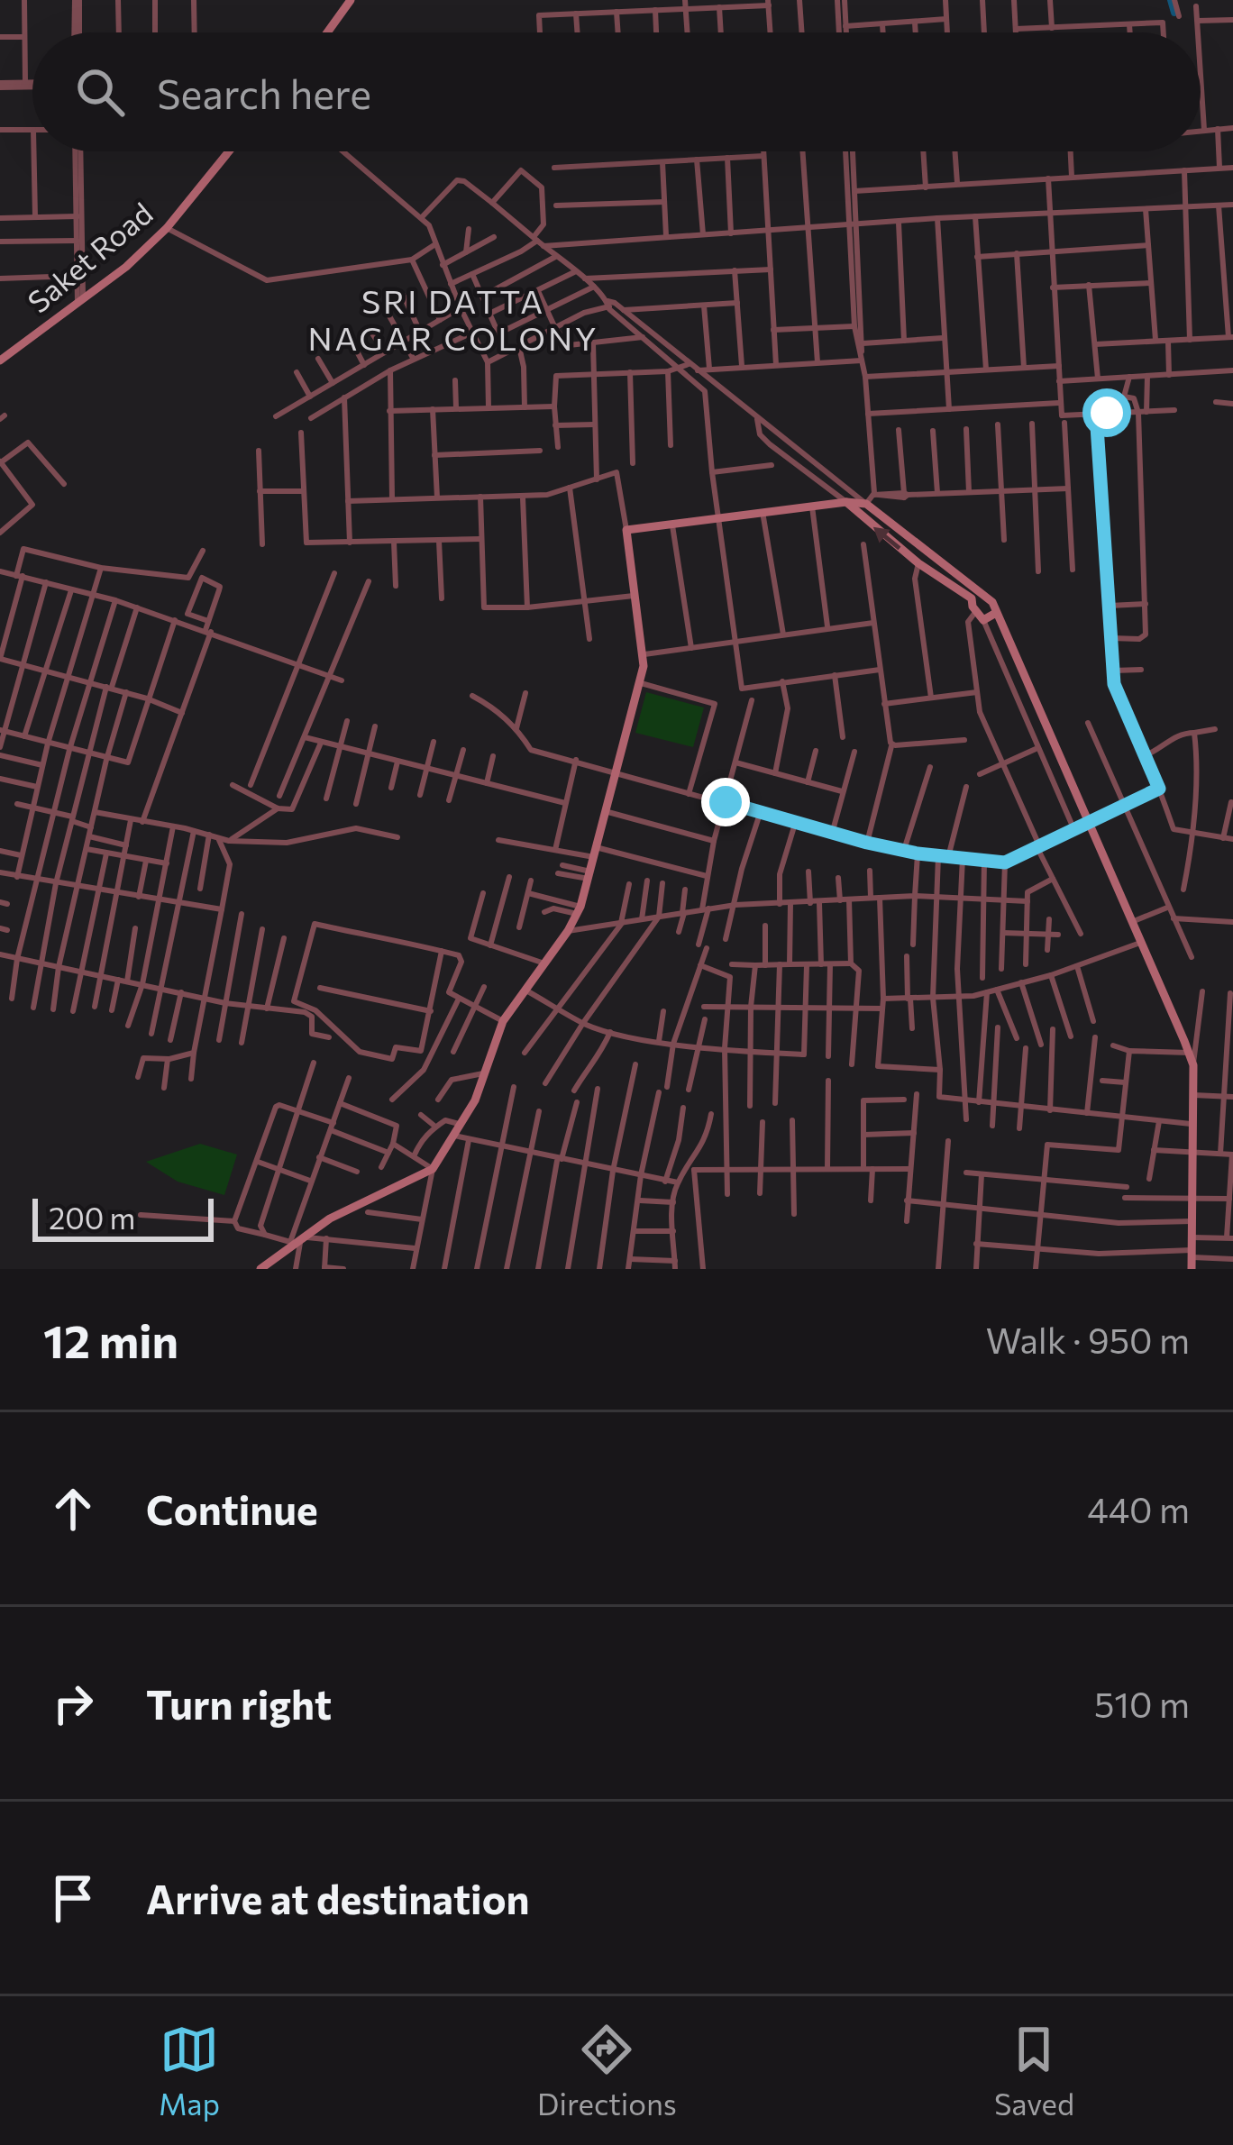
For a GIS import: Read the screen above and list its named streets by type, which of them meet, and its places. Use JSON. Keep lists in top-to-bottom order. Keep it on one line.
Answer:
{"streets":{"street":["Saket Road"]},"districts":["SRI DATTA NAGAR COLONY"],"scale_bar":"200 m","page":{"search":"Search here","scale":"200 m","heading":["12 min","Walk · 950 m"],"list":[["Continue","440 m"],["Turn right","510 m"],"Arrive at destination"],"nav":["Map","Directions","Saved"]}}
